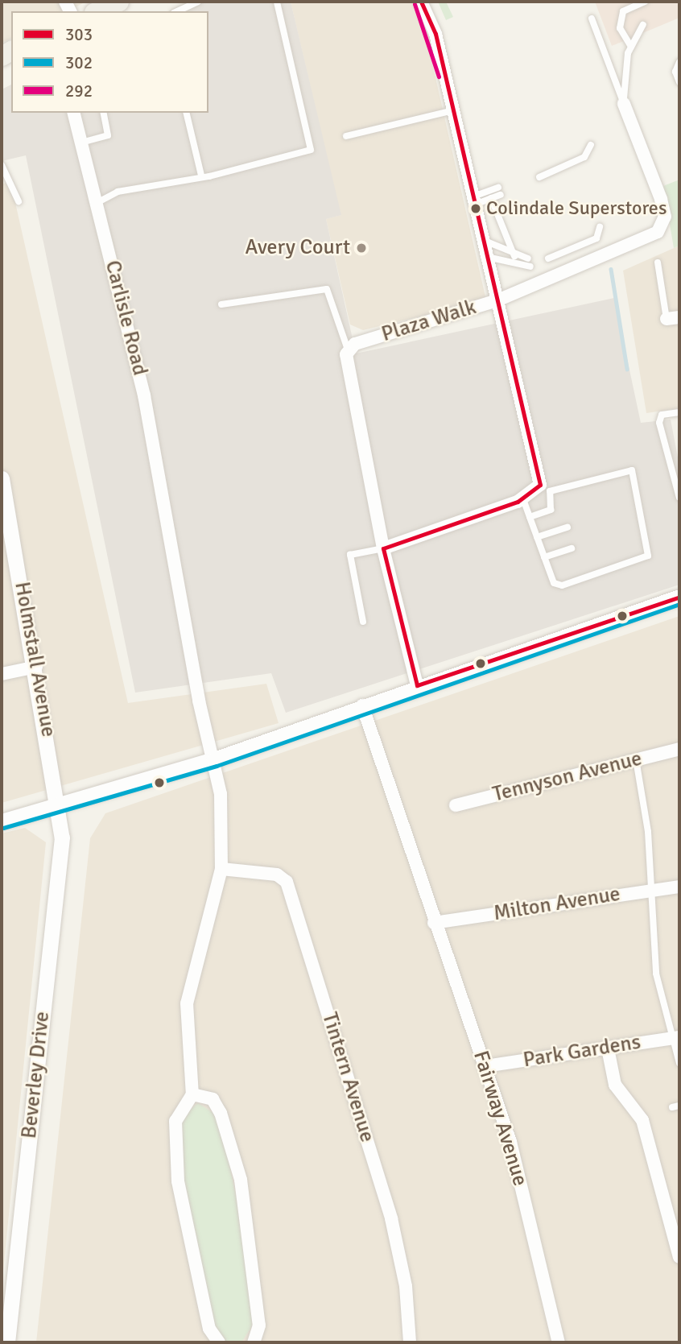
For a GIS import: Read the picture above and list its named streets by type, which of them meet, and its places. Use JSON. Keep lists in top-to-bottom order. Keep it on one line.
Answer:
{"streets":{"street":["Carlisle Road","Plaza Walk","Holmstall Avenue","Tennyson Avenue","Milton Avenue","Park Gardens","Beverley Drive","Tintern Avenue","Fairway Avenue"]},"crossings":[["Carlisle Road","Tintern Avenue"],["Holmstall Avenue","Beverley Drive"],["Milton Avenue","Fairway Avenue"],["Park Gardens","Fairway Avenue"]],"places":["Colindale Superstores","Avery Court"],"lines":["transit line 303","transit line 292","transit line 302"],"legend":["303","302","292"]}
